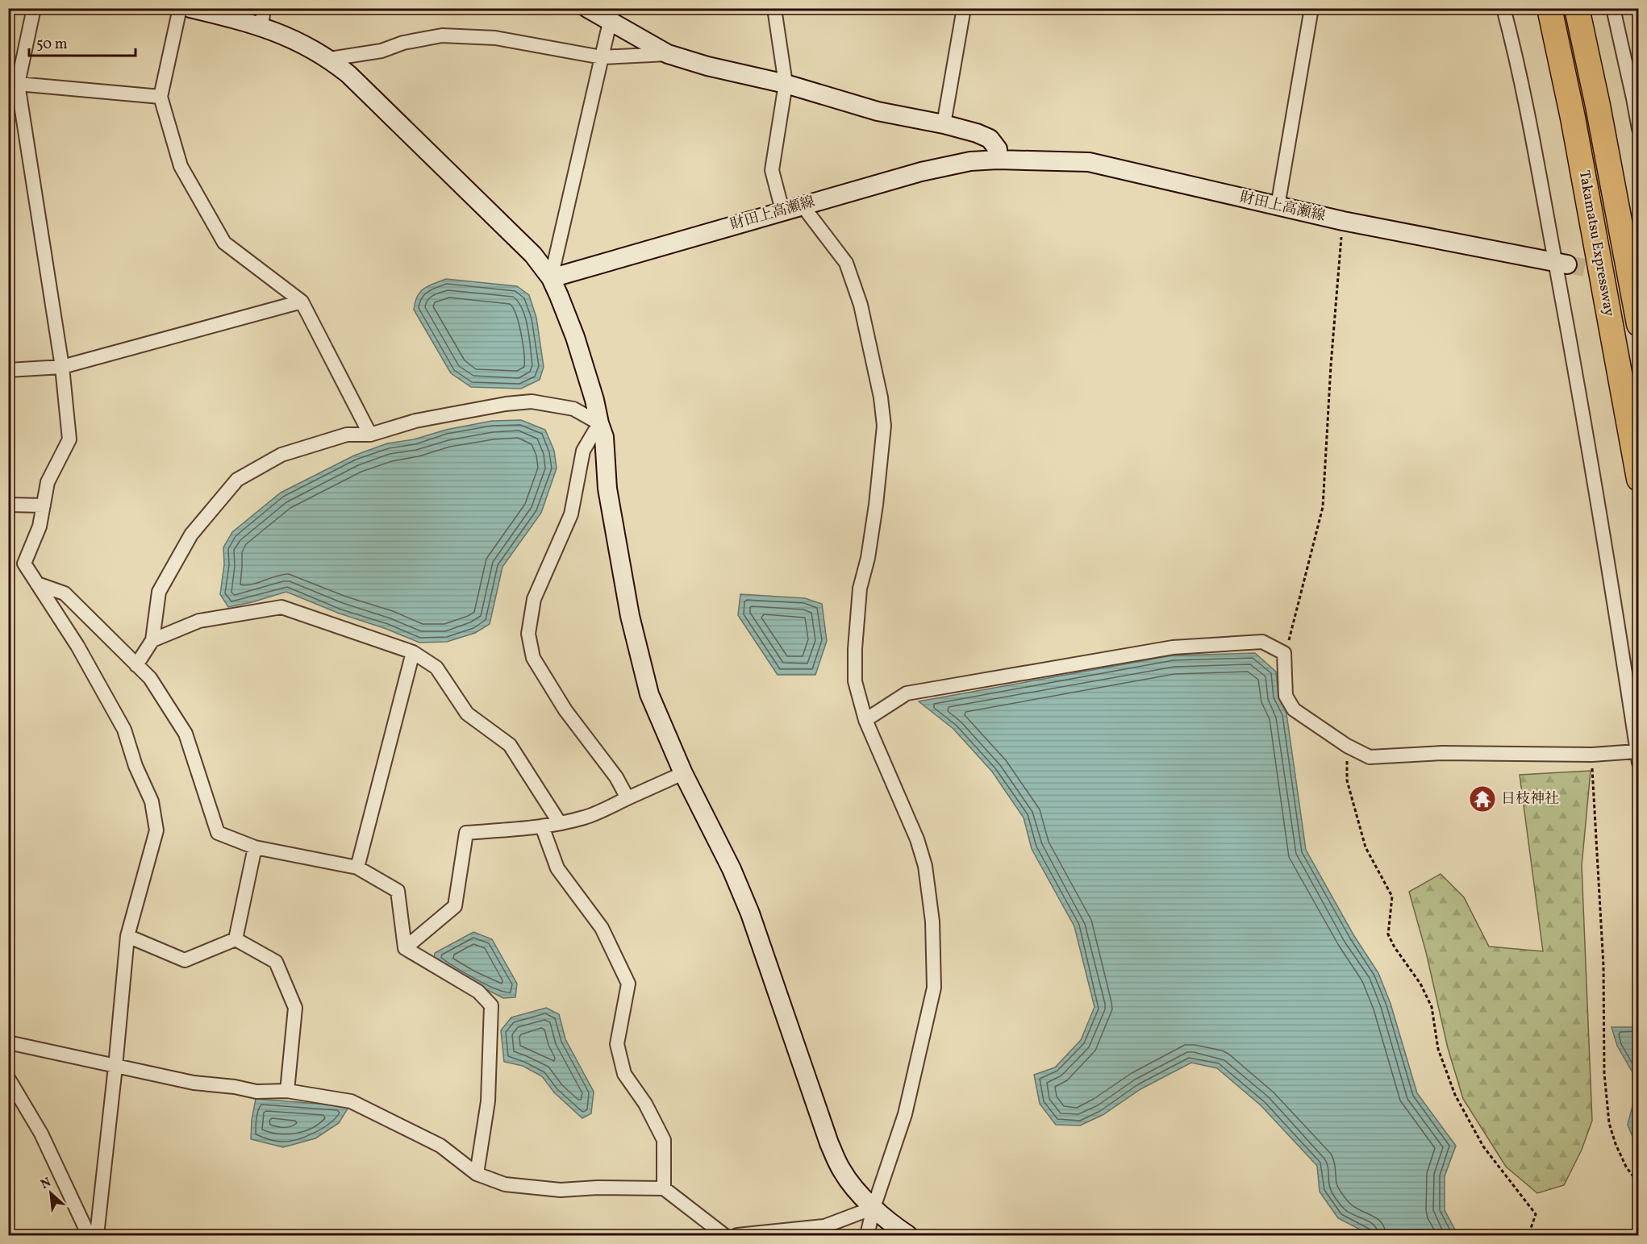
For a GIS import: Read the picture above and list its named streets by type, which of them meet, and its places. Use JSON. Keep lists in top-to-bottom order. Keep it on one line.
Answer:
{"streets":{"highway":["Takamatsu Expressway"],"street":["財田上高瀬線"]},"places":{"temple":["日枝神社"]},"scale_bar":"50 m","north":"top left"}
